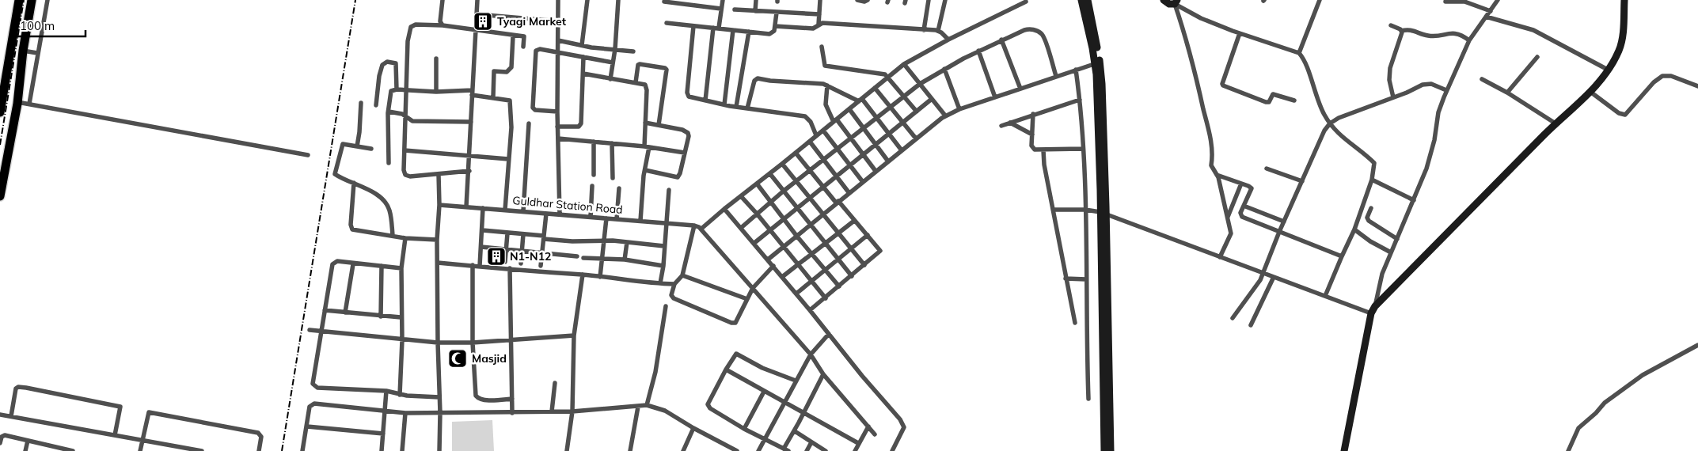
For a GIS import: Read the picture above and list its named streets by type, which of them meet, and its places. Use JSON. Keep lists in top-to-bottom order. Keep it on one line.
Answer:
{"streets":{"street":["Guldhar Station Road"]},"places":{"building":["Tyagi Market","N1-N12"],"mosque":["Masjid"]},"scale_bar":"100 m"}
